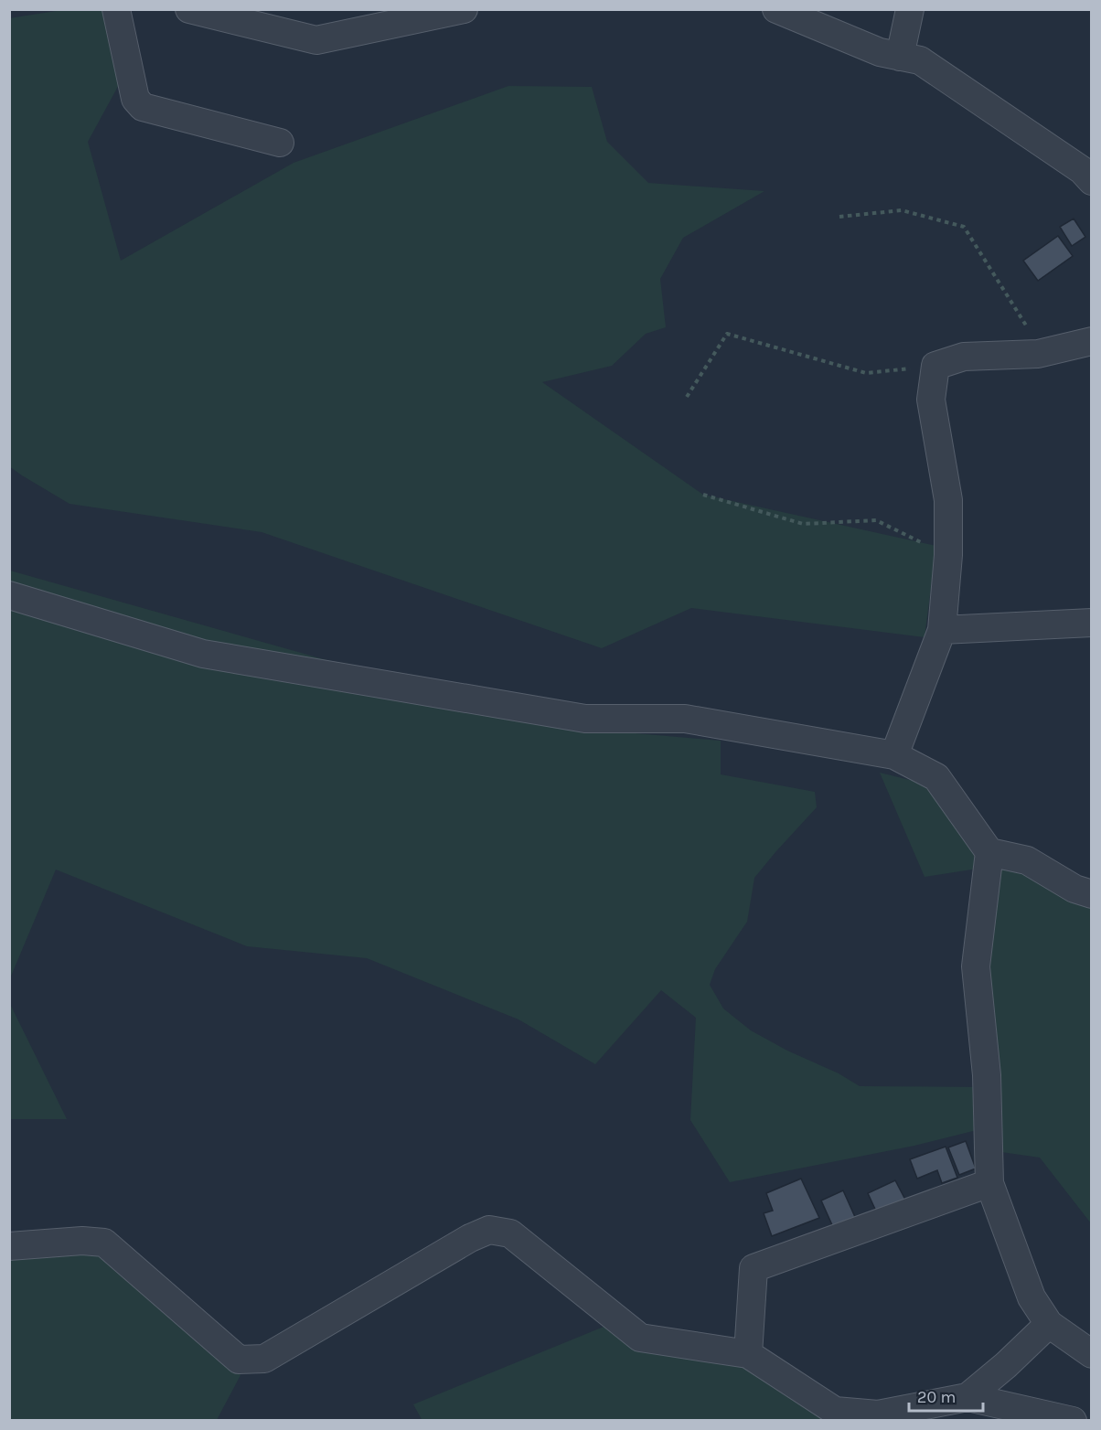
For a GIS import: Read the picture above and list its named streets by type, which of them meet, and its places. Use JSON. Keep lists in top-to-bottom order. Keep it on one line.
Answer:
{"scale_bar":"20 m"}
